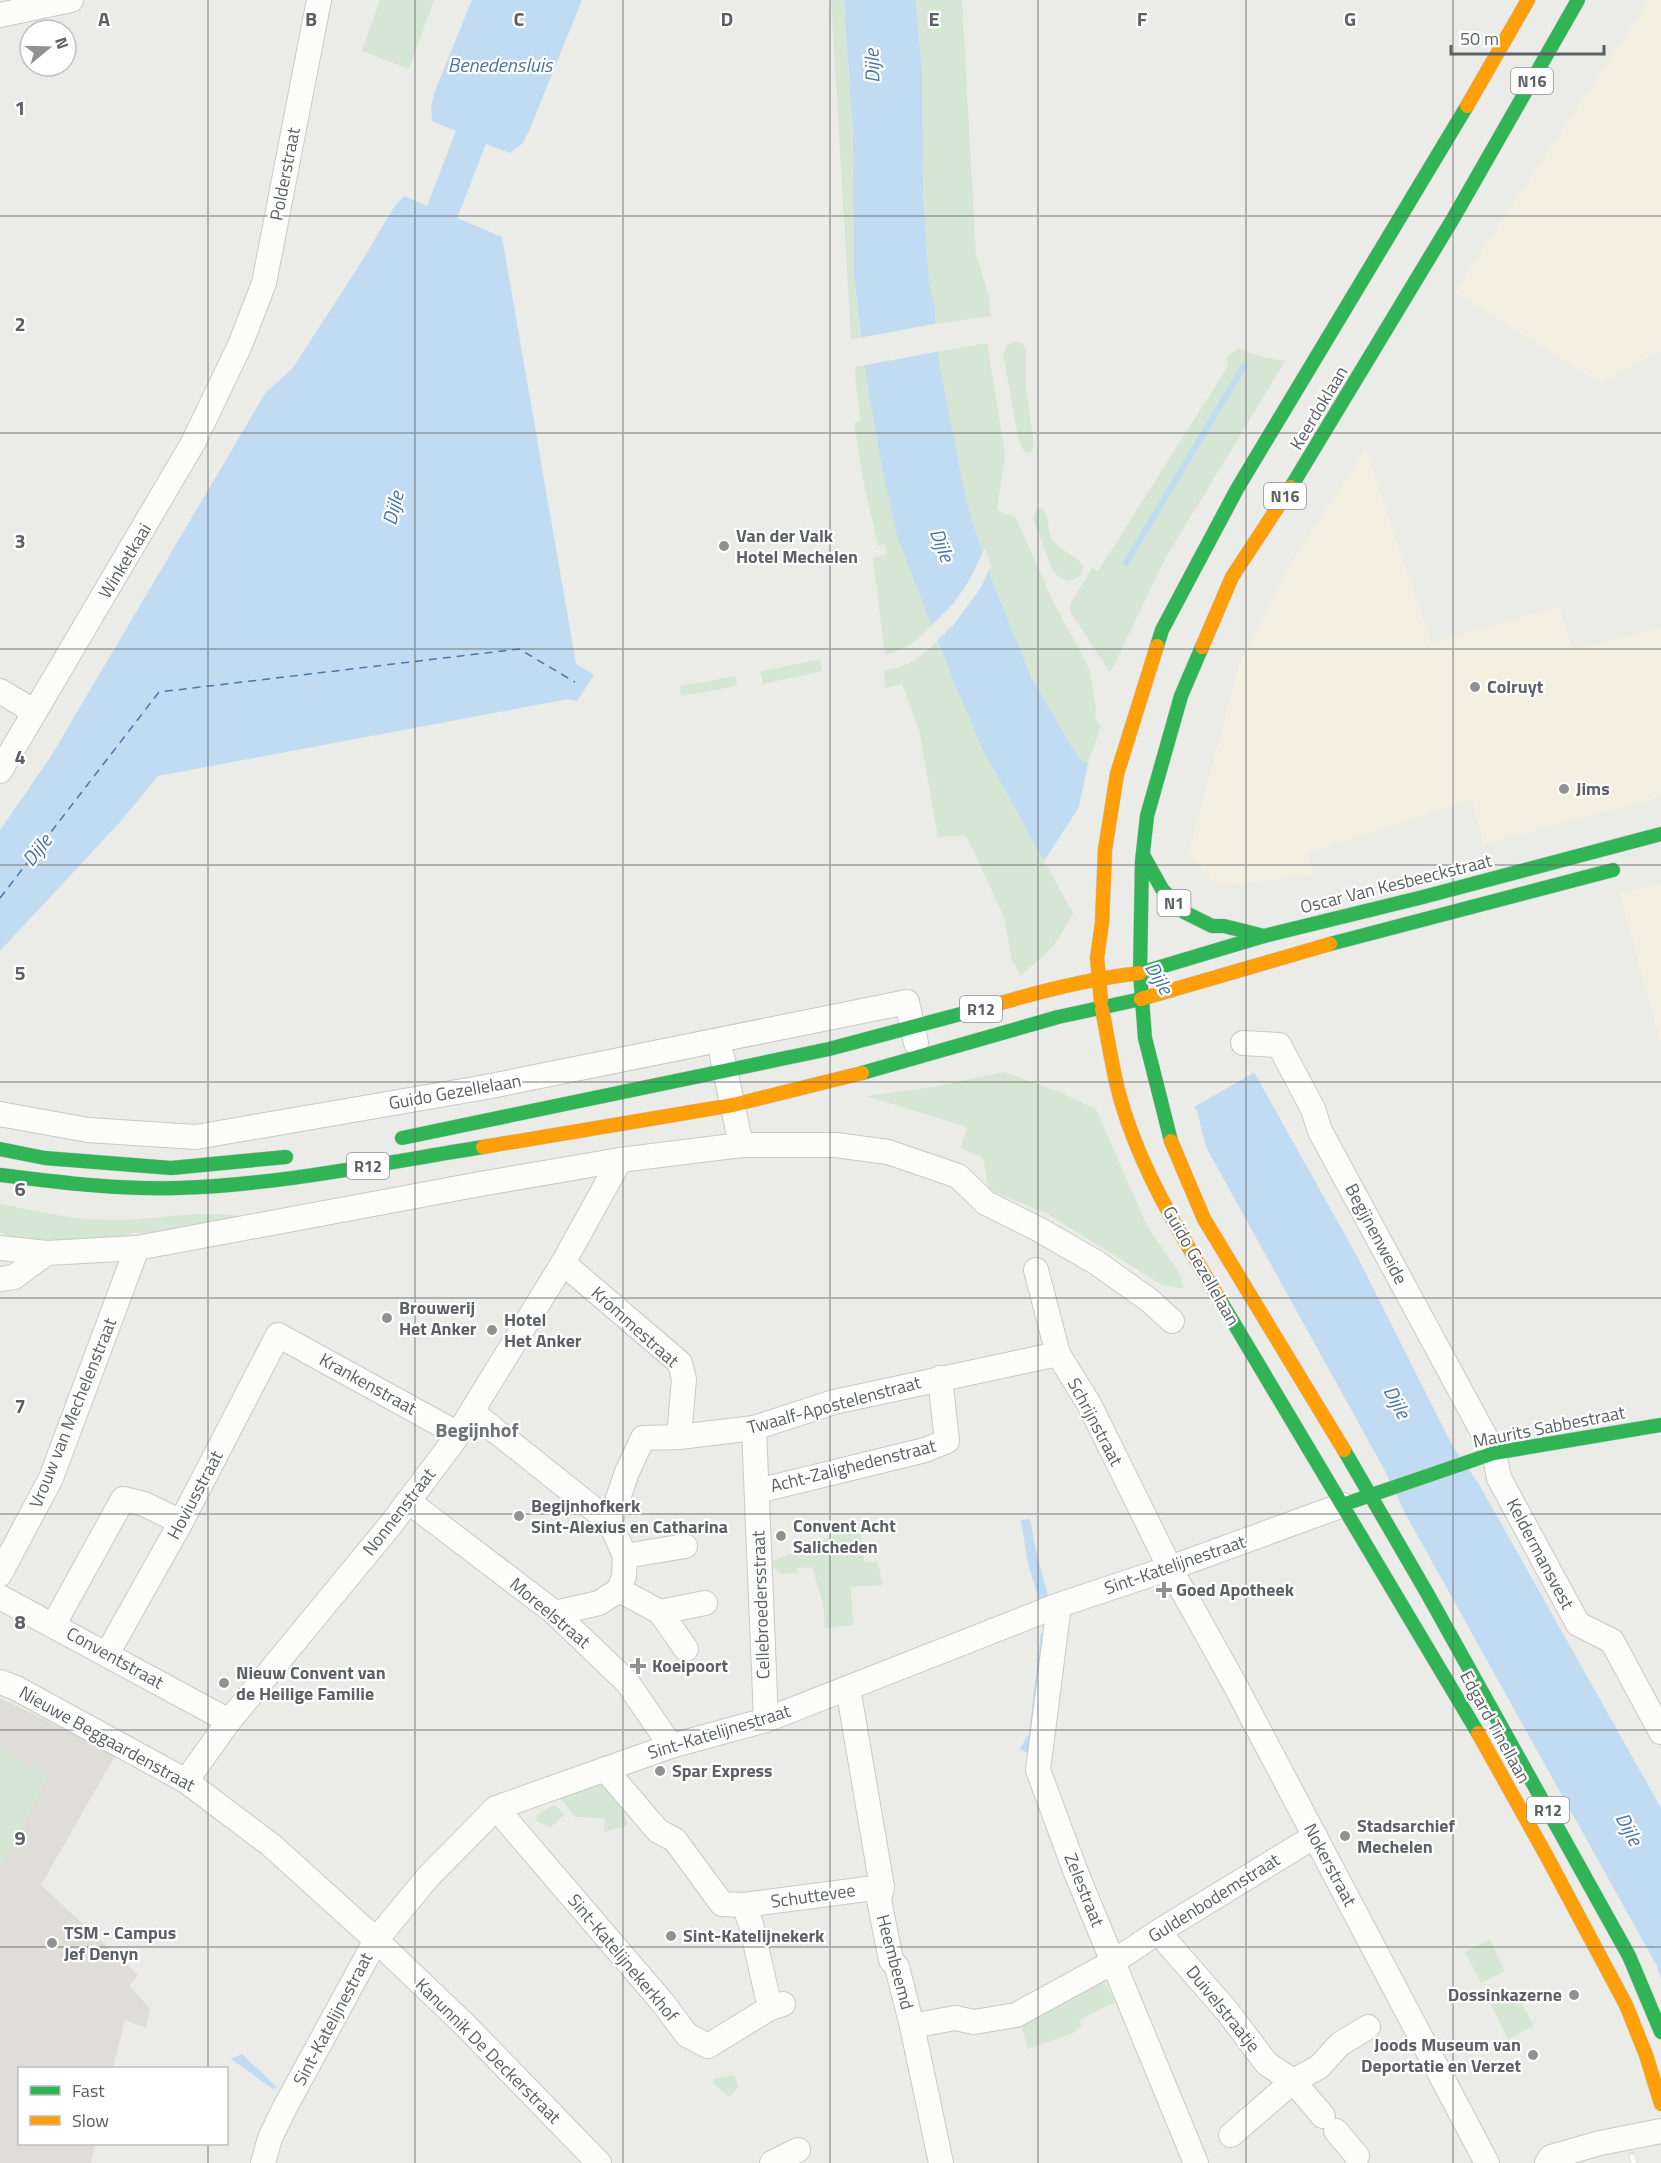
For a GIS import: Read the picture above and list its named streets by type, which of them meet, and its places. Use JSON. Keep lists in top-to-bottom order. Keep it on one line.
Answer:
{"streets":{"main road":["N16","Keerdoklaan","Oscar Van Kesbeeckstraat","N1","R12","Guido Gezellelaan","Maurits Sabbestraat","Edgard Tinellaan"],"street":["Polderstraat","Winketkaai","Begijnenweide","Krommestraat","Krankenstraat","Twaalf-Apostelenstraat","Vrouw van Mechelenstraat","Schrijnstraat","Acht-Zalighedenstraat","Hoviusstraat","Nonnenstraat","Keldermansvest","Sint-Katelijnestraat","Cellebroedersstraat","Moreelstraat","Conventstraat","Nieuwe Beggaardenstraat","Nokerstraat","Zelestraat","Schuttevee","Guldenbodemstraat","Sint-Katelijnekerkhof","Heembeemd","Duivelstraatje","Kanunnik De Deckerstraat"]},"crossings":[["N16","Keerdoklaan"],["N16","Oscar Van Kesbeeckstraat"],["N16","N1"],["N16","Guido Gezellelaan"],["Polderstraat","Winketkaai"],["Keerdoklaan","N1"],["Keerdoklaan","Guido Gezellelaan"],["Oscar Van Kesbeeckstraat","N1"],["Oscar Van Kesbeeckstraat","Guido Gezellelaan"],["R12","Guido Gezellelaan"],["Guido Gezellelaan","Maurits Sabbestraat"],["Guido Gezellelaan","Sint-Katelijnestraat"],["Guido Gezellelaan","Edgard Tinellaan"],["Begijnenweide","Maurits Sabbestraat"],["Begijnenweide","Keldermansvest"],["Krommestraat","Twaalf-Apostelenstraat"],["Krommestraat","Nonnenstraat"],["Krankenstraat","Hoviusstraat"],["Krankenstraat","Nonnenstraat"],["Twaalf-Apostelenstraat","Schrijnstraat"],["Twaalf-Apostelenstraat","Acht-Zalighedenstraat"],["Schrijnstraat","Sint-Katelijnestraat"],["Schrijnstraat","Nokerstraat"],["Maurits Sabbestraat","Keldermansvest"],["Maurits Sabbestraat","Sint-Katelijnestraat"],["Maurits Sabbestraat","Edgard Tinellaan"],["Acht-Zalighedenstraat","Cellebroedersstraat"],["Hoviusstraat","Conventstraat"],["Nonnenstraat","Moreelstraat"],["Nonnenstraat","Conventstraat"],["Nonnenstraat","Nieuwe Beggaardenstraat"],["Sint-Katelijnestraat","Cellebroedersstraat"],["Sint-Katelijnestraat","Moreelstraat"],["Sint-Katelijnestraat","Edgard Tinellaan"],["Sint-Katelijnestraat","Nieuwe Beggaardenstraat"],["Sint-Katelijnestraat","Nokerstraat"],["Sint-Katelijnestraat","Zelestraat"],["Sint-Katelijnestraat","Sint-Katelijnekerkhof"],["Sint-Katelijnestraat","Heembeemd"],["Sint-Katelijnestraat","Kanunnik De Deckerstraat"],["Nieuwe Beggaardenstraat","Kanunnik De Deckerstraat"],["Nokerstraat","Guldenbodemstraat"],["Zelestraat","Guldenbodemstraat"],["Schuttevee","Sint-Katelijnekerkhof"],["Schuttevee","Heembeemd"],["Guldenbodemstraat","Heembeemd"],["Guldenbodemstraat","Duivelstraatje"]],"districts":["Begijnhof"],"water":["Benedensluis","Dijle"],"places":{"other":["Van der Valk Hotel Mechelen","Colruyt","Jims","Brouwerij Het Anker","Hotel Het Anker","Begijnhofkerk Sint-Alexius en Catharina","Convent Acht Salicheden","Nieuw Convent van de Heilige Familie","Spar Express","Stadsarchief Mechelen","Sint-Katelijnekerk","TSM - Campus Jef Denyn","Dossinkazerne","Joods Museum van Deportatie en Verzet"],"health":["Goed Apotheek","Koeipoort"]},"legend":["Fast","Slow"],"scale_bar":"50 m","north":"right","grid":{"columns":["A","B","C","D","E","F","G"],"rows":["1","2","3","4","5","6","7","8","9"]}}
